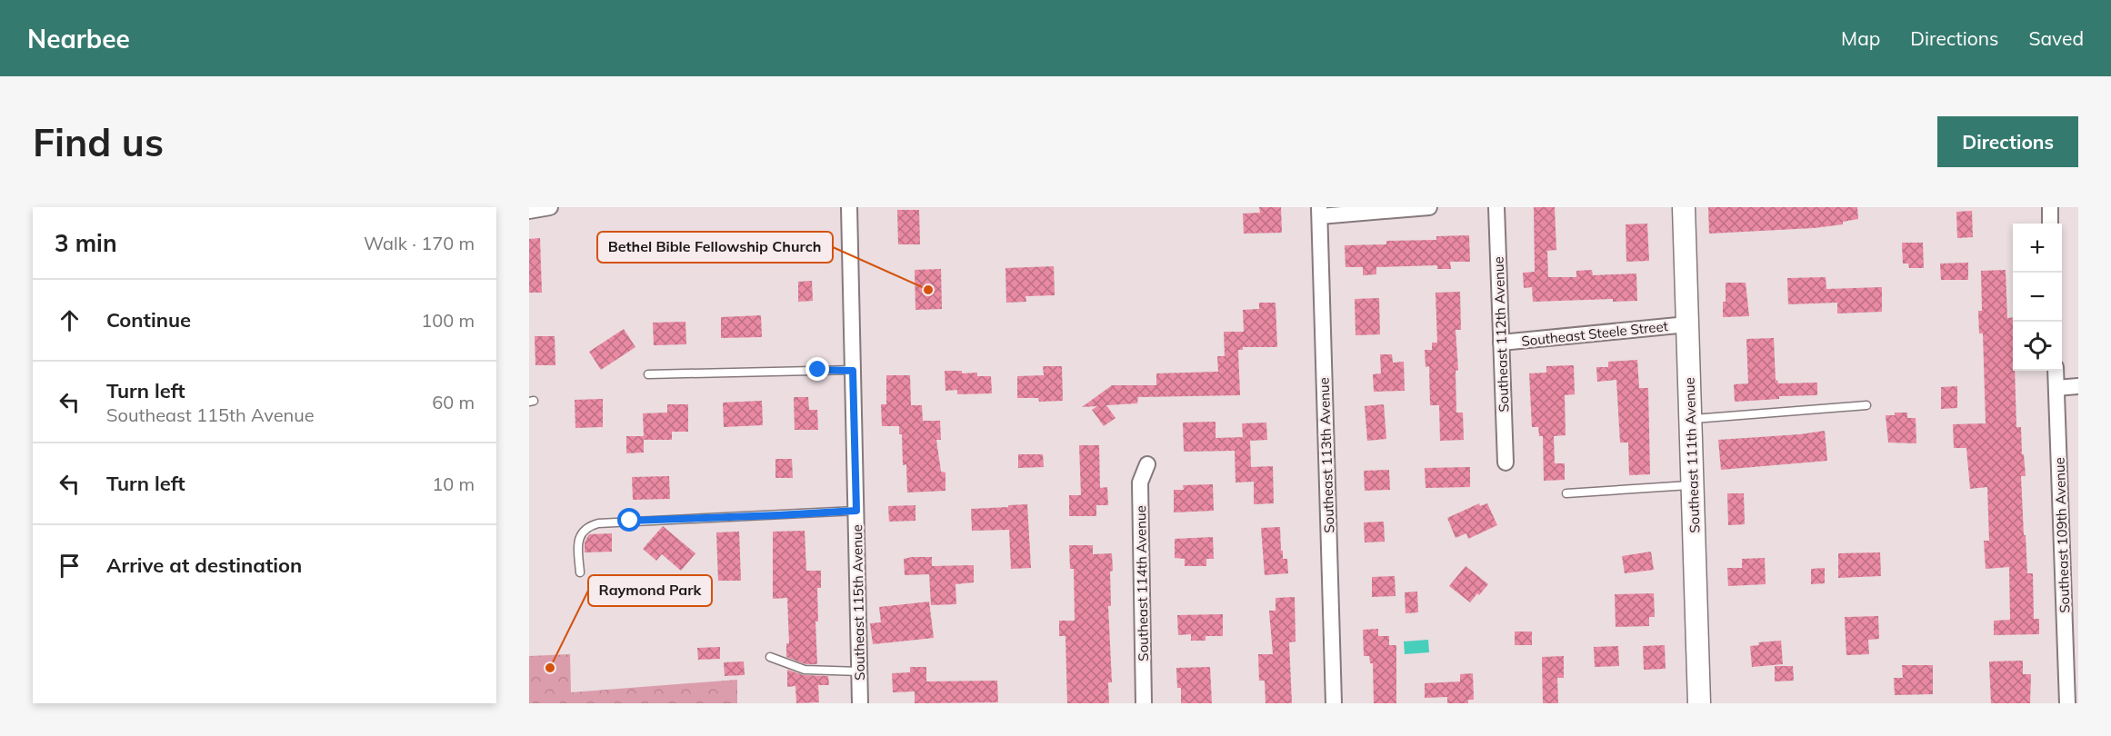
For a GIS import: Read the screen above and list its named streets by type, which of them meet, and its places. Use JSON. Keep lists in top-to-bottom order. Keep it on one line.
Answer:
{"streets":{"street":["Southeast Steele Street","Southeast 112th Avenue","Southeast 113th Avenue","Southeast 111th Avenue","Southeast 109th Avenue","Southeast 114th Avenue","Southeast 115th Avenue"]},"crossings":[["Southeast Steele Street","Southeast 112th Avenue"],["Southeast Steele Street","Southeast 111th Avenue"]],"places":["Bethel Bible Fellowship Church","Raymond Park"],"page":{"header":"Nearbee","nav":["Map","Directions","Saved"],"buttons":"Directions","title":"Find us","heading":["3 min","Walk · 170 m"],"map_buttons":["+","−"],"list":[["Continue","100 m"],["Turn left","Southeast 115th Avenue","60 m"],["Turn left","10 m"],"Arrive at destination"]}}
